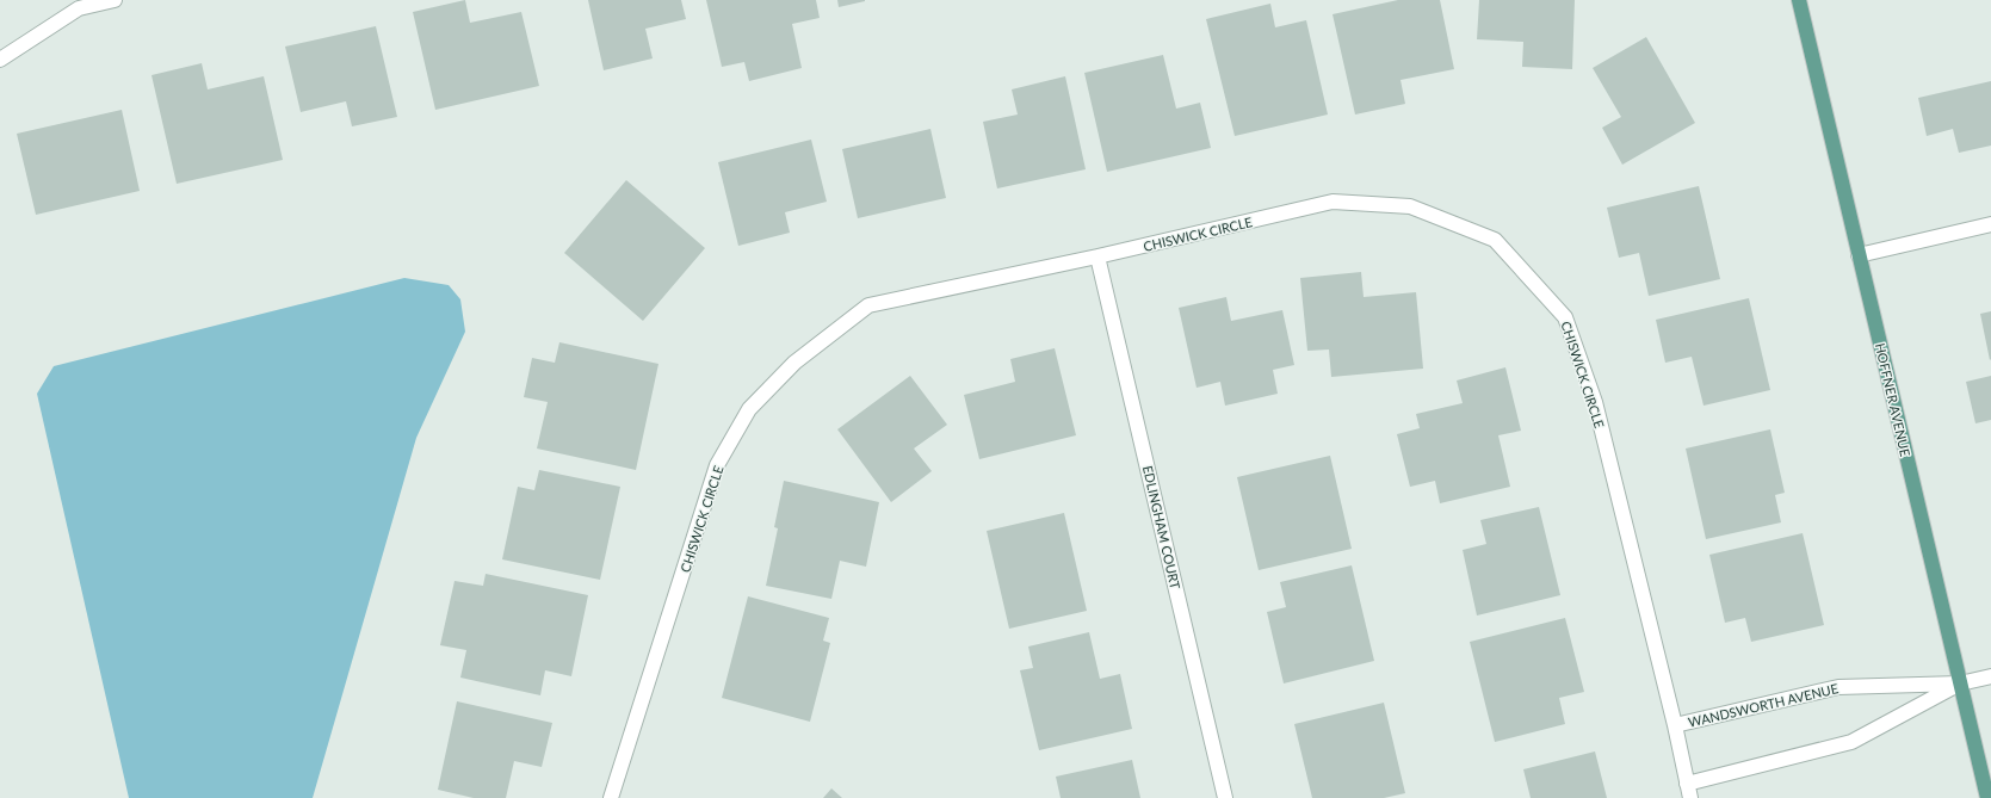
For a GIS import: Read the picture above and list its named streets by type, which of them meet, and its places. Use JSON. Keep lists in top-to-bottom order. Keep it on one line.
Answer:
{"streets":{"main road":["HOFFNER AVENUE"],"street":["CHISWICK CIRCLE","EDLINGHAM COURT","WANDSWORTH AVENUE"]},"crossings":[["CHISWICK CIRCLE","EDLINGHAM COURT"],["CHISWICK CIRCLE","WANDSWORTH AVENUE"],["HOFFNER AVENUE","WANDSWORTH AVENUE"]]}
